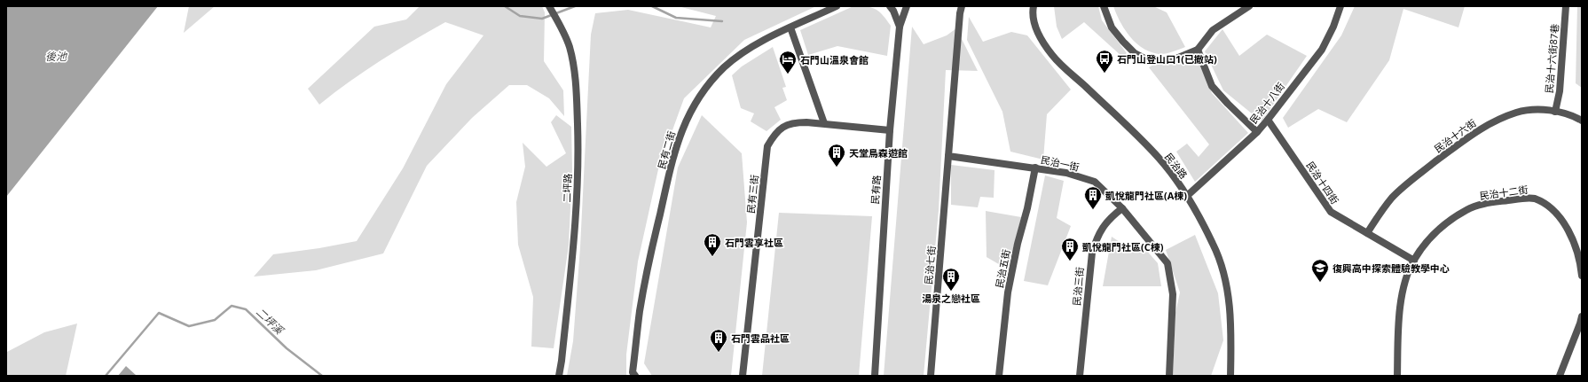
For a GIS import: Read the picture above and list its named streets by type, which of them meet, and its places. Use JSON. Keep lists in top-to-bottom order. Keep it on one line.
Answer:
{"streets":{"street":["民治十六街87巷","民治十八街","民治十六街","民有二街","民治一街","民治路","民治十四街","二坪路","民有路","民治十二街","民有三街","民治七街","民治五街","民治三街"]},"crossings":[["民治十六街87巷","民治十六街"],["民治十八街","民治路"],["民治十八街","民治十四街"],["民治十六街","民治十四街"],["民治一街","民治七街"],["民治一街","民治五街"],["民治一街","民治三街"],["民治十四街","民治十二街"],["民有路","民有三街"]],"water":["後池","二坪溪"],"places":{"bus stop":["石門山登山口1(已撤站)"],"hotel":["石門山溫泉會館"],"building":["天堂鳥森遊館","凱悅龍門社區(A棟)","石門雲享社區","凱悅龍門社區(C棟)","湯泉之戀社區","石門雲品社區"],"school or university":["復興高中探索體驗教學中心"]}}
